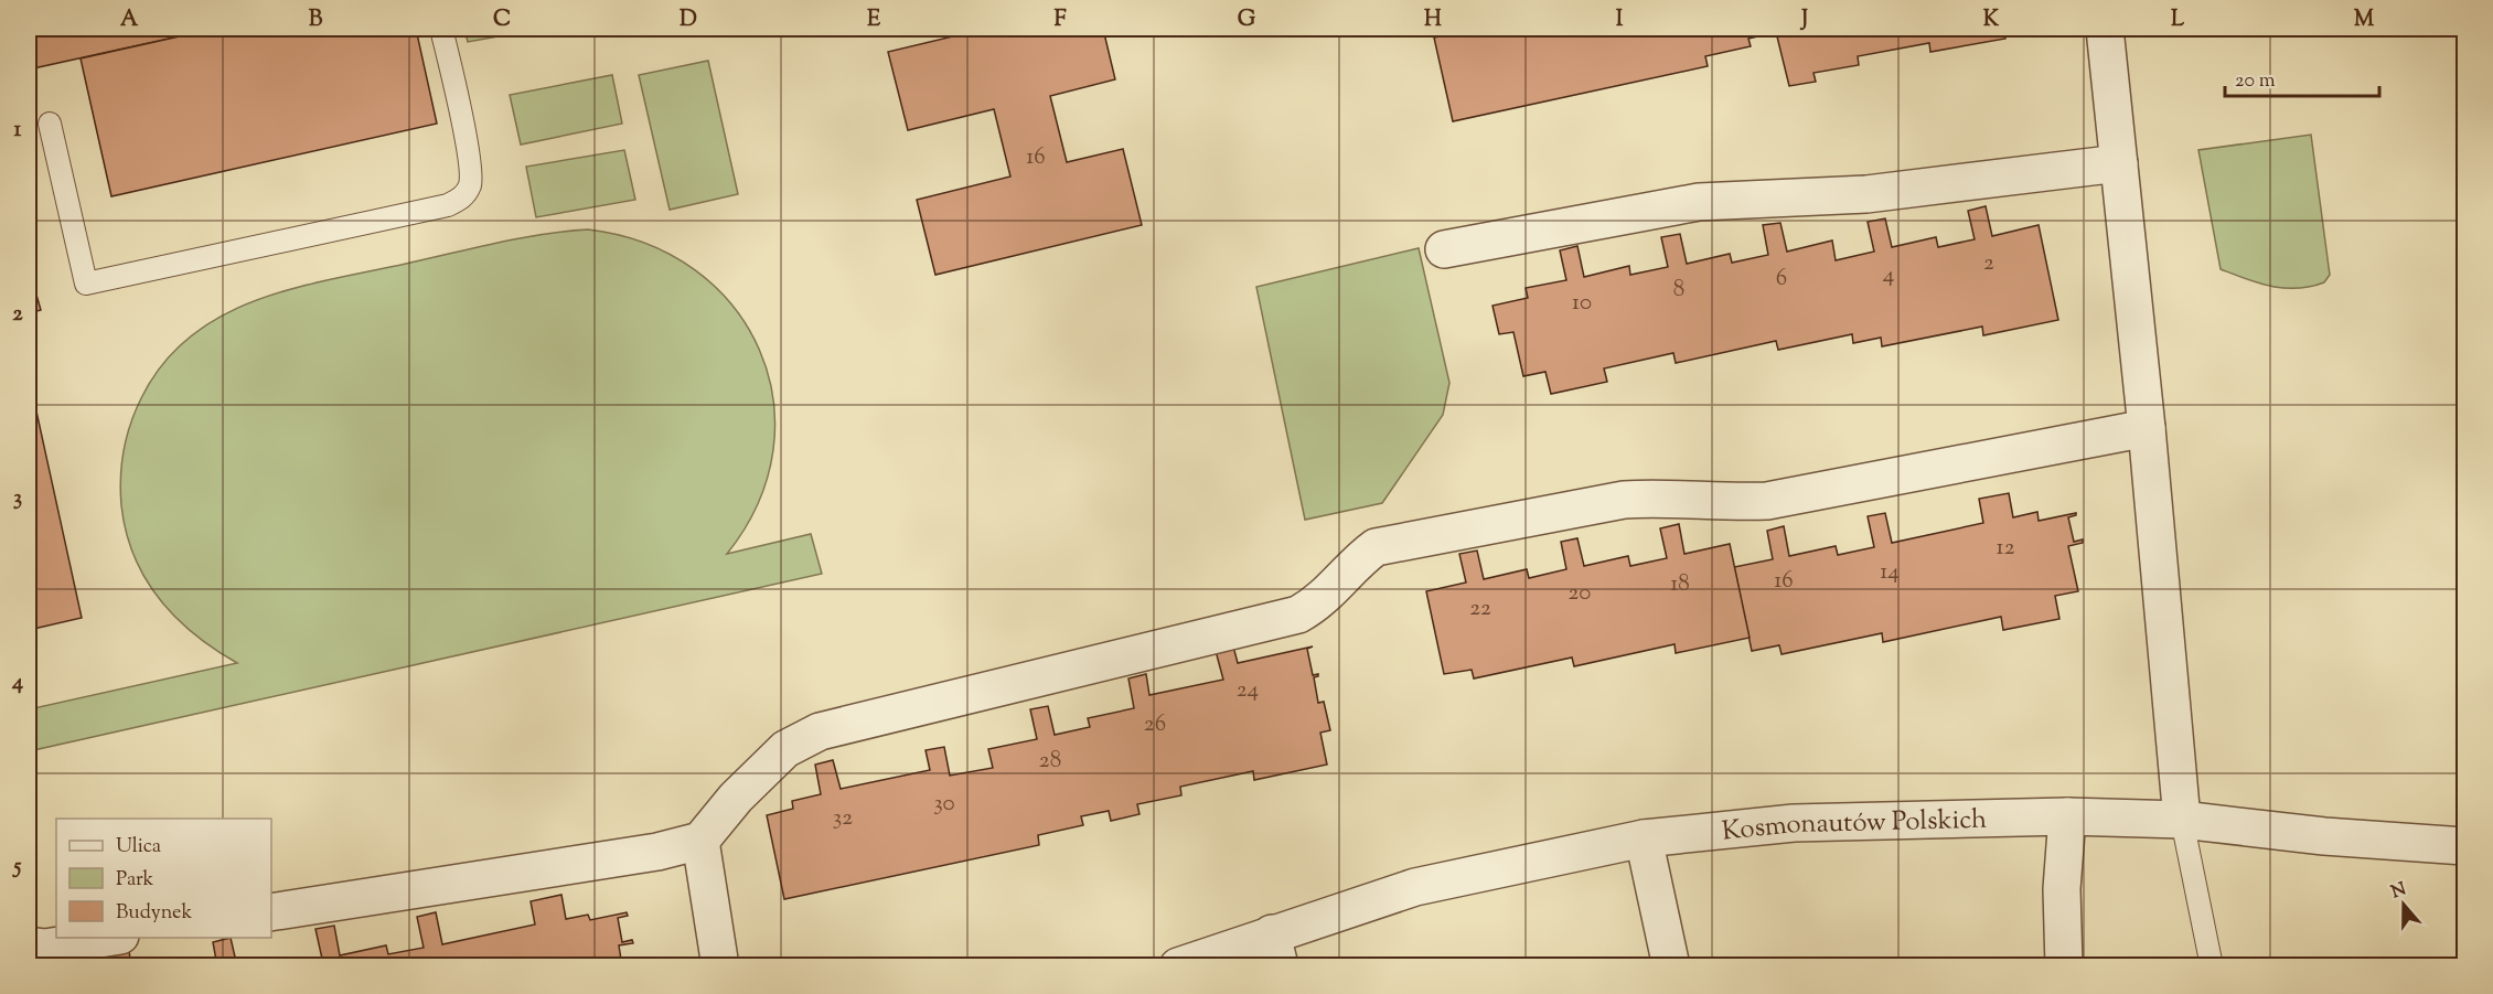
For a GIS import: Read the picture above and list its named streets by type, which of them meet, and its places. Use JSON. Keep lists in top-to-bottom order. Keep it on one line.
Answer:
{"streets":{"street":["Kosmonautów Polskich"]},"house_numbers":["16","2","4","6","8","10","12","14","16","18","20","22","24","26","28","30","32"],"legend":["Ulica","Park","Budynek"],"scale_bar":"20 m","north":"top","grid":{"columns":["A","B","C","D","E","F","G","H","I","J","K","L","M"],"rows":["1","2","3","4","5"]}}
